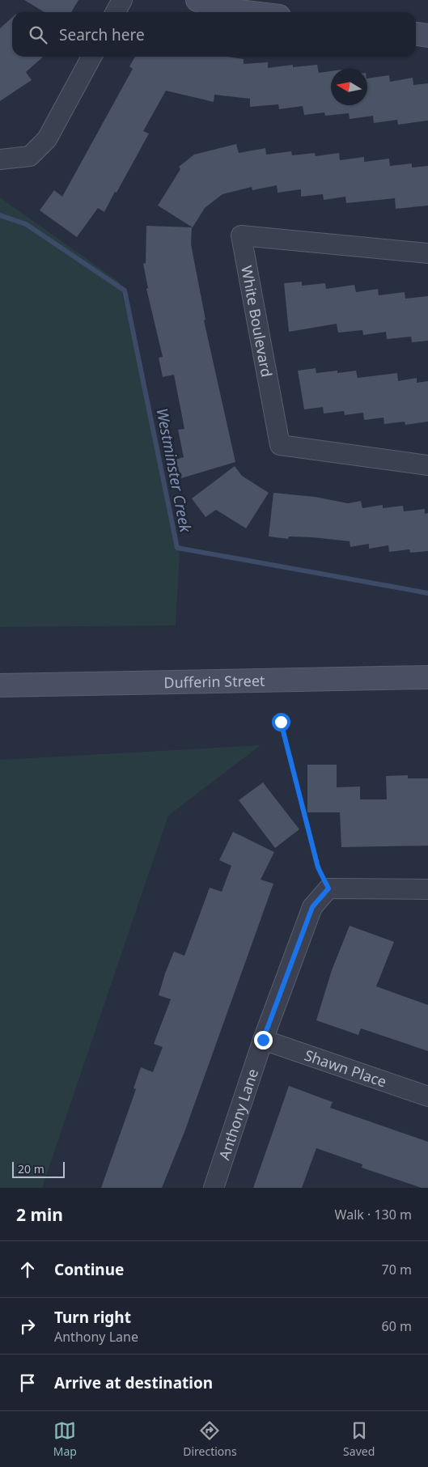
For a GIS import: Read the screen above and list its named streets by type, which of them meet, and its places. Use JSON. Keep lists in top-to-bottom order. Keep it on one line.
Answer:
{"streets":{"main road":["Dufferin Street"],"street":["White Boulevard","Shawn Place","Anthony Lane"]},"crossings":[["Shawn Place","Anthony Lane"]],"water":["Westminster Creek"],"scale_bar":"20 m","north":"left","page":{"search":"Search here","scale":"20 m","heading":["2 min","Walk · 130 m"],"list":[["Continue","70 m"],["Turn right","Anthony Lane","60 m"],"Arrive at destination"],"nav":["Map","Directions","Saved"]}}
